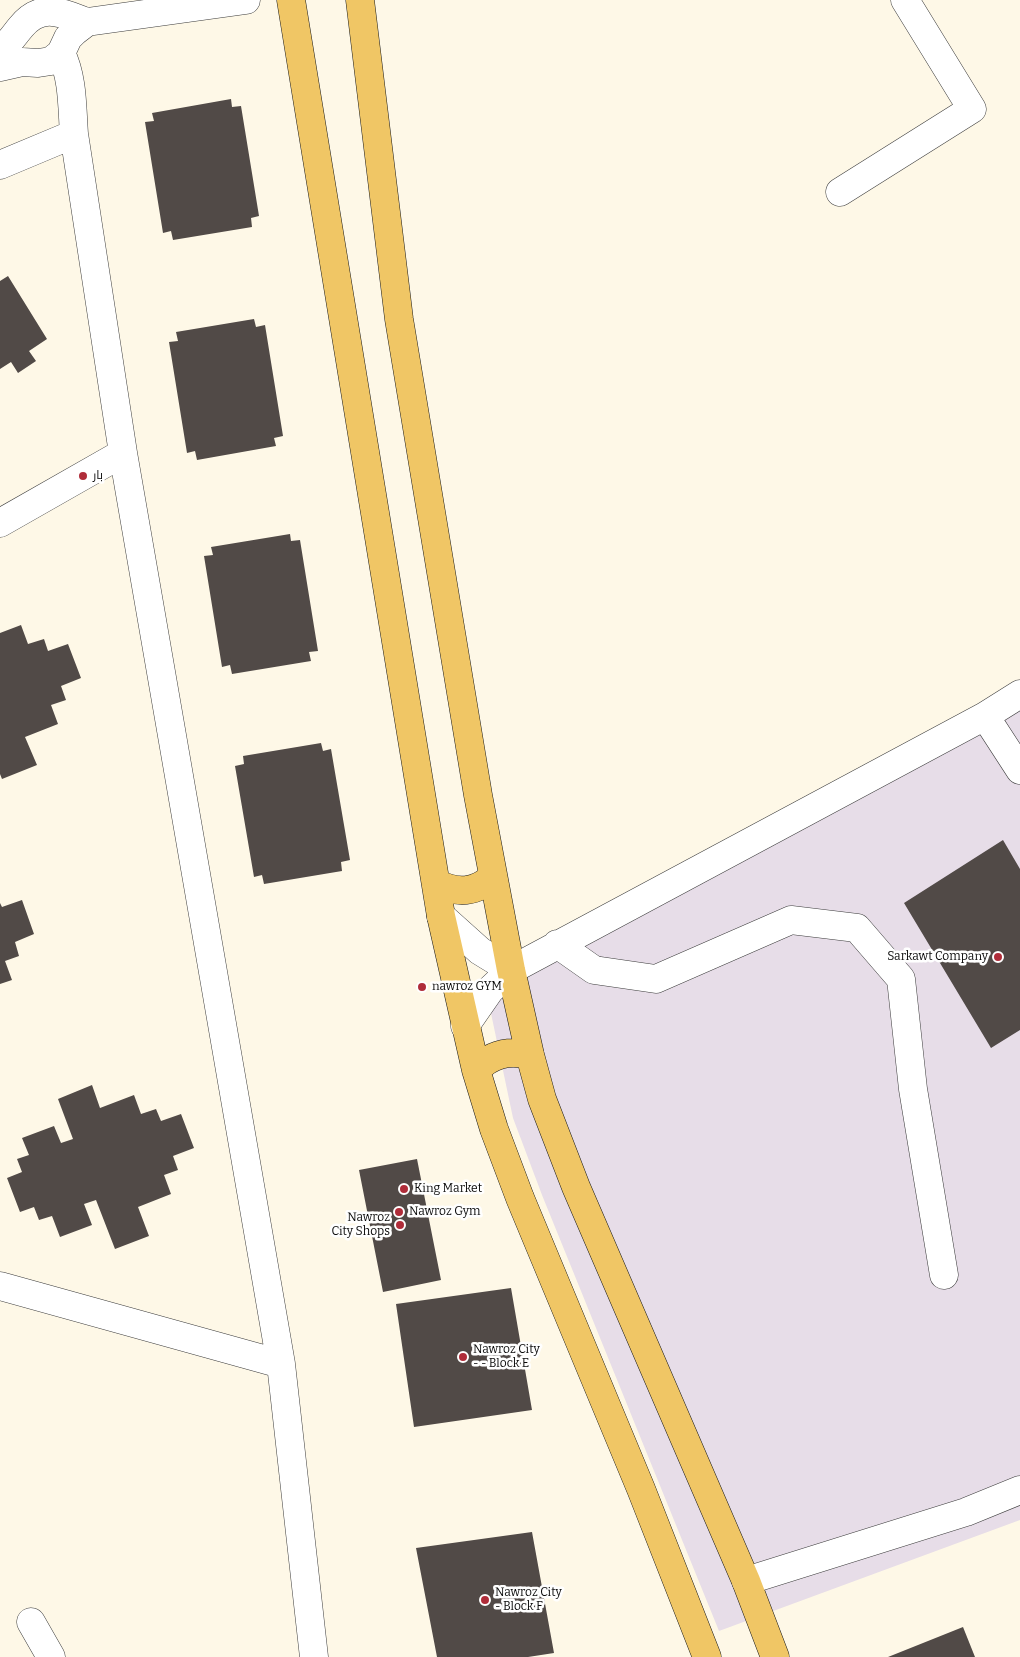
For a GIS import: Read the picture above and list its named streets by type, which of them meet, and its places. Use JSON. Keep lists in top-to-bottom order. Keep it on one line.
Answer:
{"places":["بار","Sarkawt Company","nawroz GYM","King Market","Nawroz Gym","Nawroz City Shops","Nawroz City - - Block E","Nawroz City - Block F"]}
